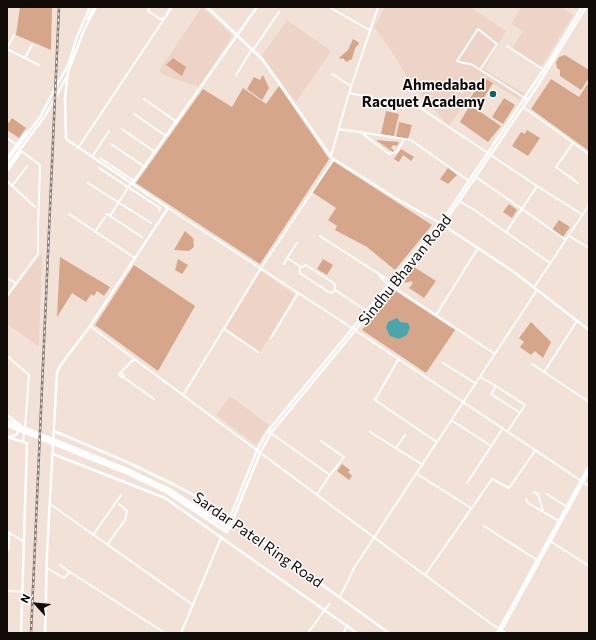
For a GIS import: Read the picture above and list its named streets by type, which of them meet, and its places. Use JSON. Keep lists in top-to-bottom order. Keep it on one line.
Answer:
{"streets":{"street":["Sindhu Bhavan Road","Sardar Patel Ring Road"]},"crossings":[["Sindhu Bhavan Road","Sardar Patel Ring Road"]],"places":["Ahmedabad Racquet Academy"],"north":"top left"}
